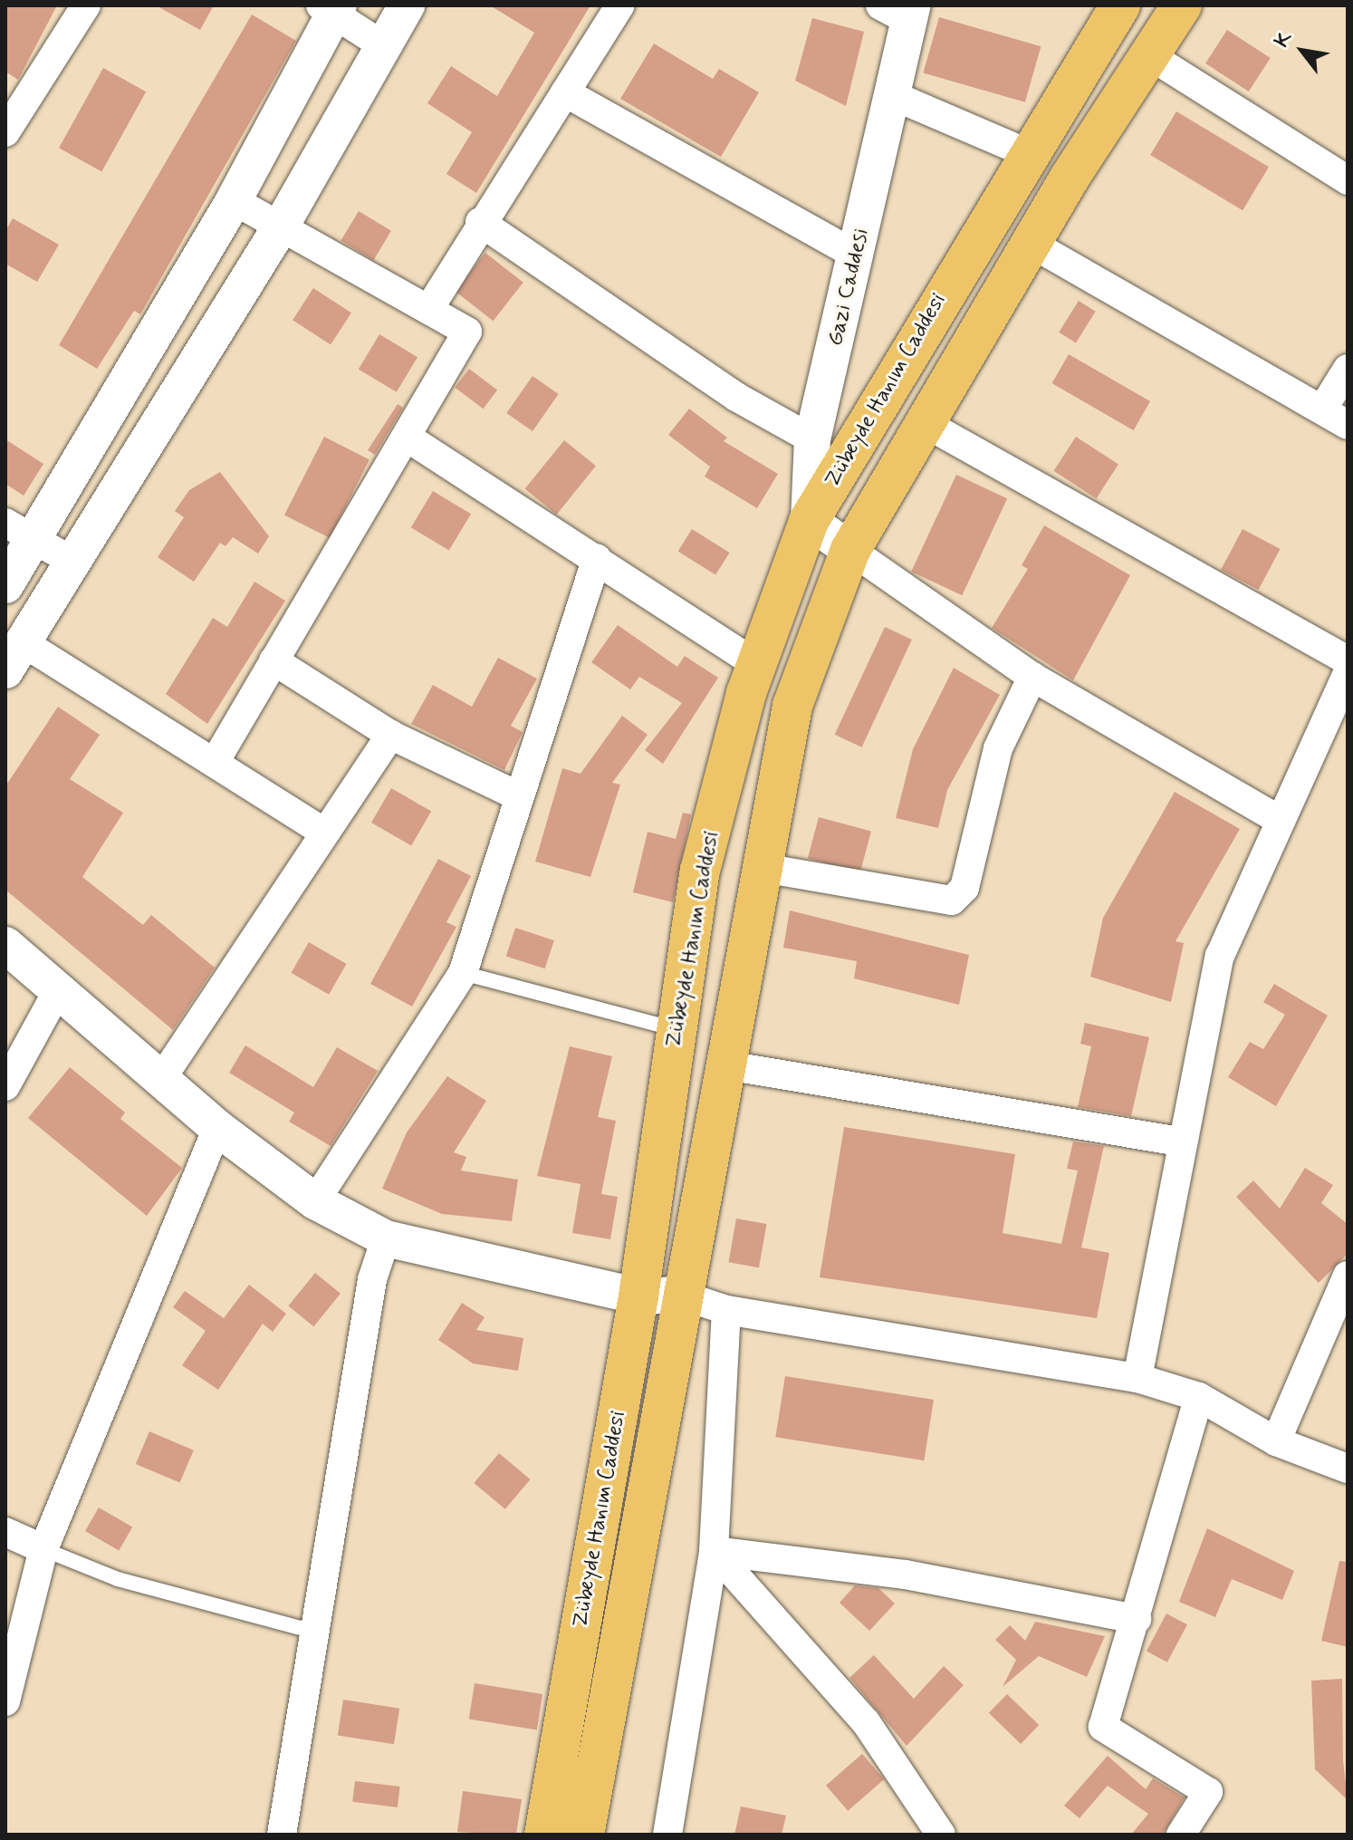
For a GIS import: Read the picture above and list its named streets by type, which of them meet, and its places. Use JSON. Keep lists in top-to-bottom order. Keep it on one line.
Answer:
{"streets":{"main road":["Zübeyde Hanım Caddesi"],"street":["Gazi Caddesi"]},"crossings":[["Gazi Caddesi","Zübeyde Hanım Caddesi"]],"north":"top left"}
